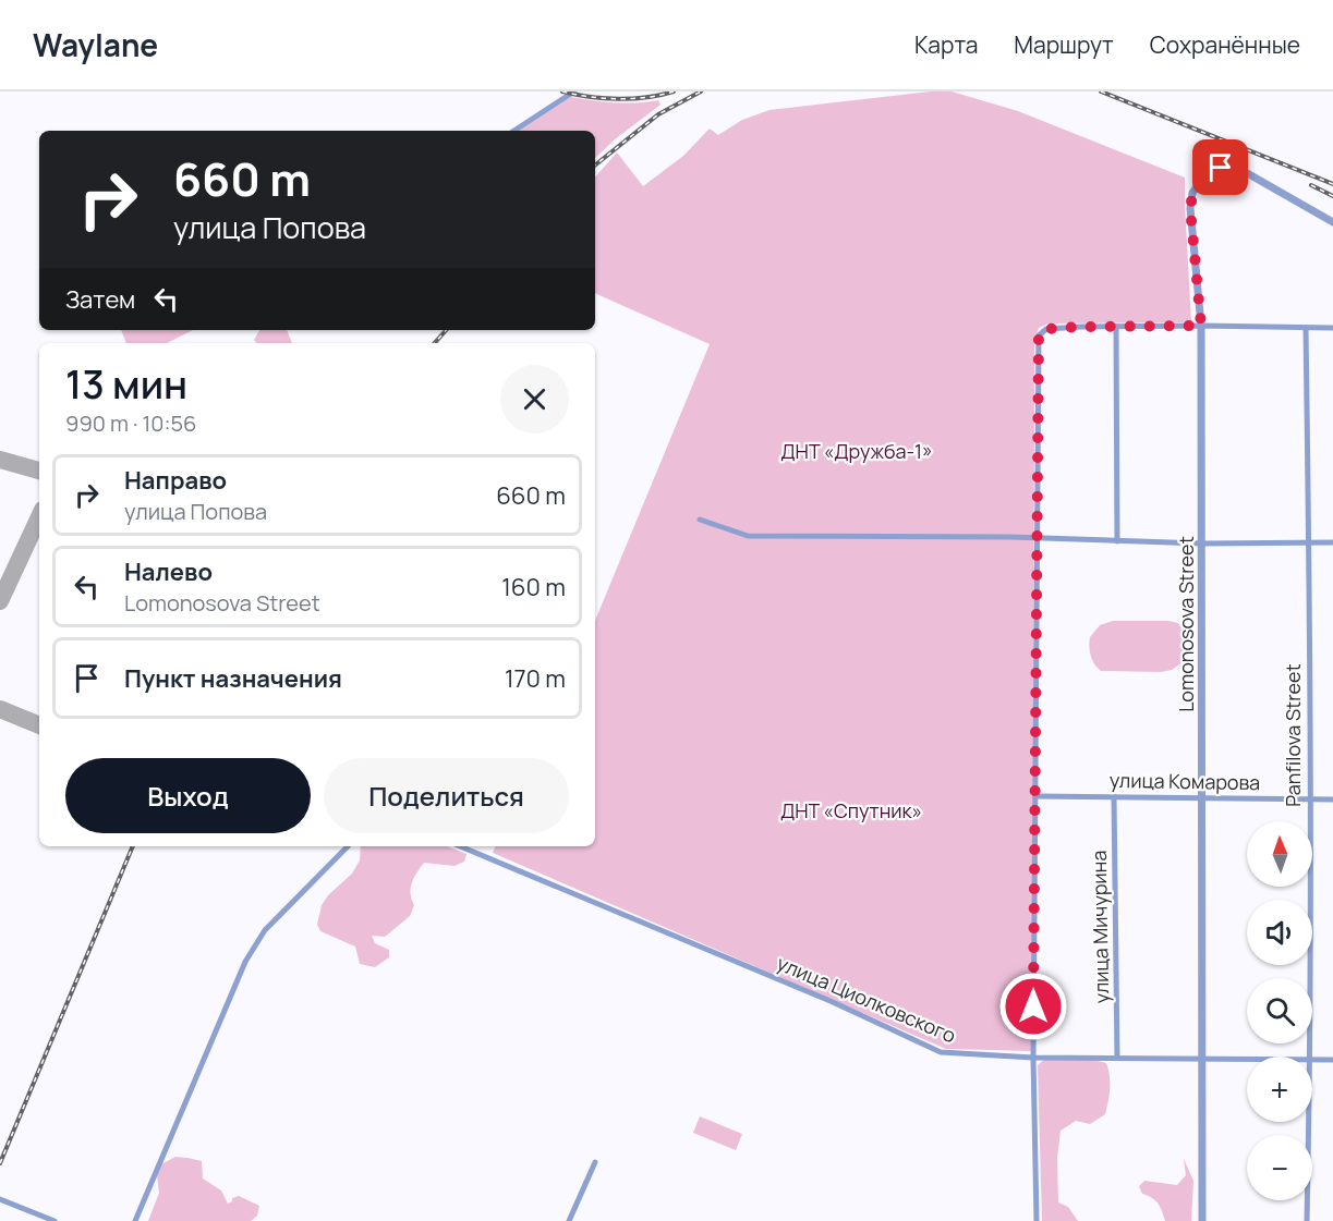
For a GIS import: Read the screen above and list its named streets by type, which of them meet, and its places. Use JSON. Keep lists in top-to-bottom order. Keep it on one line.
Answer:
{"streets":{"street":["Lomonosova Street","Panfilova Street","улица Комарова","улица Мичурина","улица Циолковского"]},"crossings":[["Lomonosova Street","улица Комарова"],["Lomonosova Street","улица Циолковского"],["Panfilova Street","улица Комарова"],["улица Комарова","улица Мичурина"],["улица Мичурина","улица Циолковского"]],"parks":["ДНТ «Дружба-1»","ДНТ «Спутник»"],"north":"top","page":{"header":"Waylane","nav":["Карта","Маршрут","Сохранённые"],"turn":["660 m","улица Попова"],"then":"Затем","heading":["13 мин","990 m · 10:56"],"list":[{"name":"Направо","note":"улица Попова","value":"660 m"},{"name":"Налево","note":"Lomonosova Street","value":"160 m"},{"name":"Пункт назначения","value":"170 m"}],"buttons":["Выход","Поделиться"],"map_buttons":["+","−"]}}
